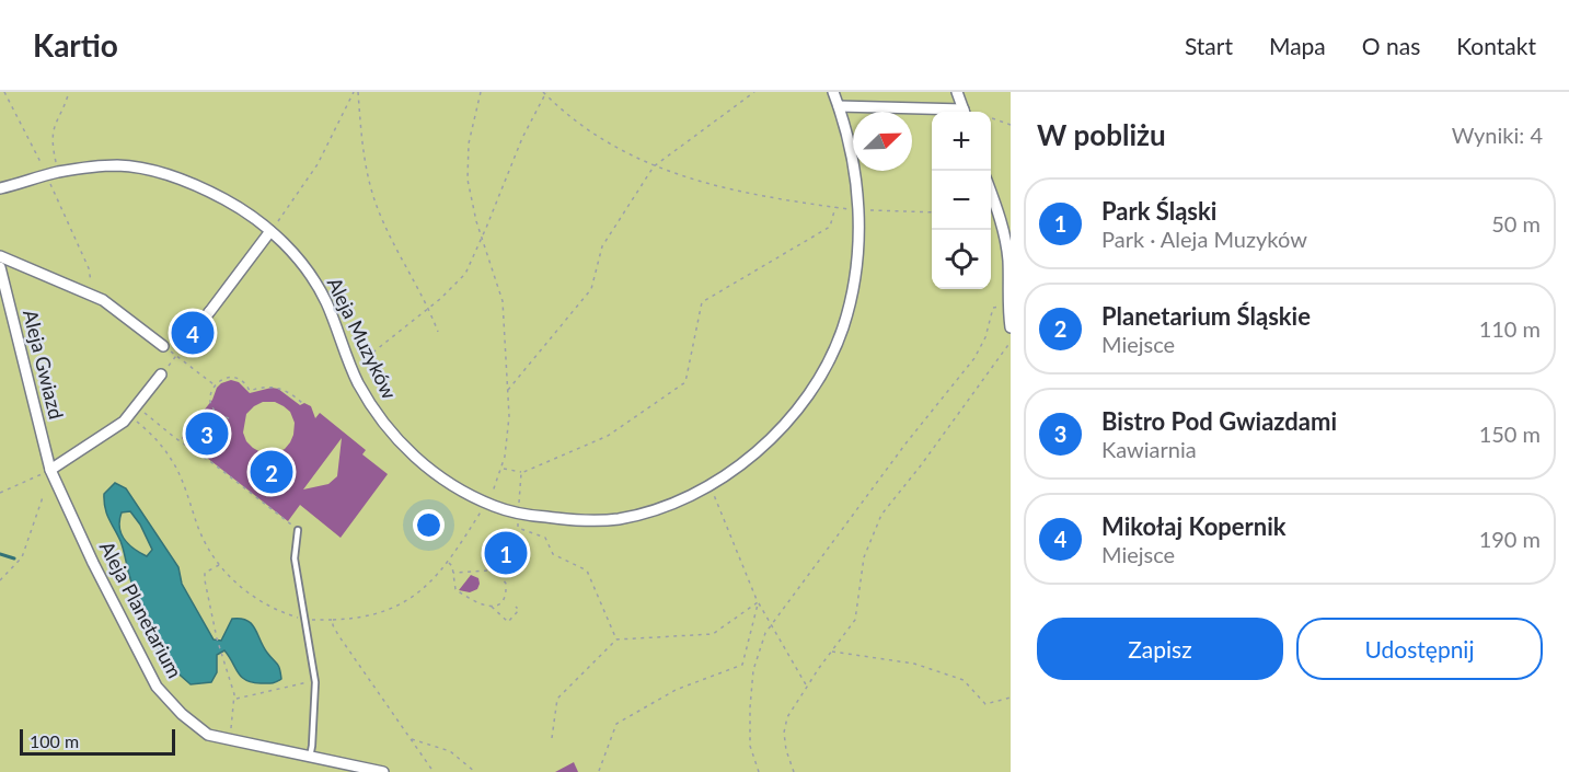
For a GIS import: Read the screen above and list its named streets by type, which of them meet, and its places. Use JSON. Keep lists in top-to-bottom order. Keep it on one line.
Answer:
{"streets":{"street":["Aleja Muzyków","Aleja Gwiazd","Aleja Planetarium"]},"crossings":[["Aleja Gwiazd","Aleja Planetarium"]],"scale_bar":"100 m","north":"top right","page":{"header":"Kartio","nav":["Start","Mapa","O nas","Kontakt"],"heading":["W pobliżu","Wyniki: 4"],"map_buttons":["+","−"],"list":[{"mark":"1","name":"Park Śląski","note":"Park · Aleja Muzyków","value":"50 m"},{"mark":"2","name":"Planetarium Śląskie","note":"Miejsce","value":"110 m"},{"mark":"3","name":"Bistro Pod Gwiazdami","note":"Kawiarnia","value":"150 m"},{"mark":"4","name":"Mikołaj Kopernik","note":"Miejsce","value":"190 m"}],"pins":["4","3","2","1"],"buttons":["Zapisz","Udostępnij"],"scale":"100 m"}}
